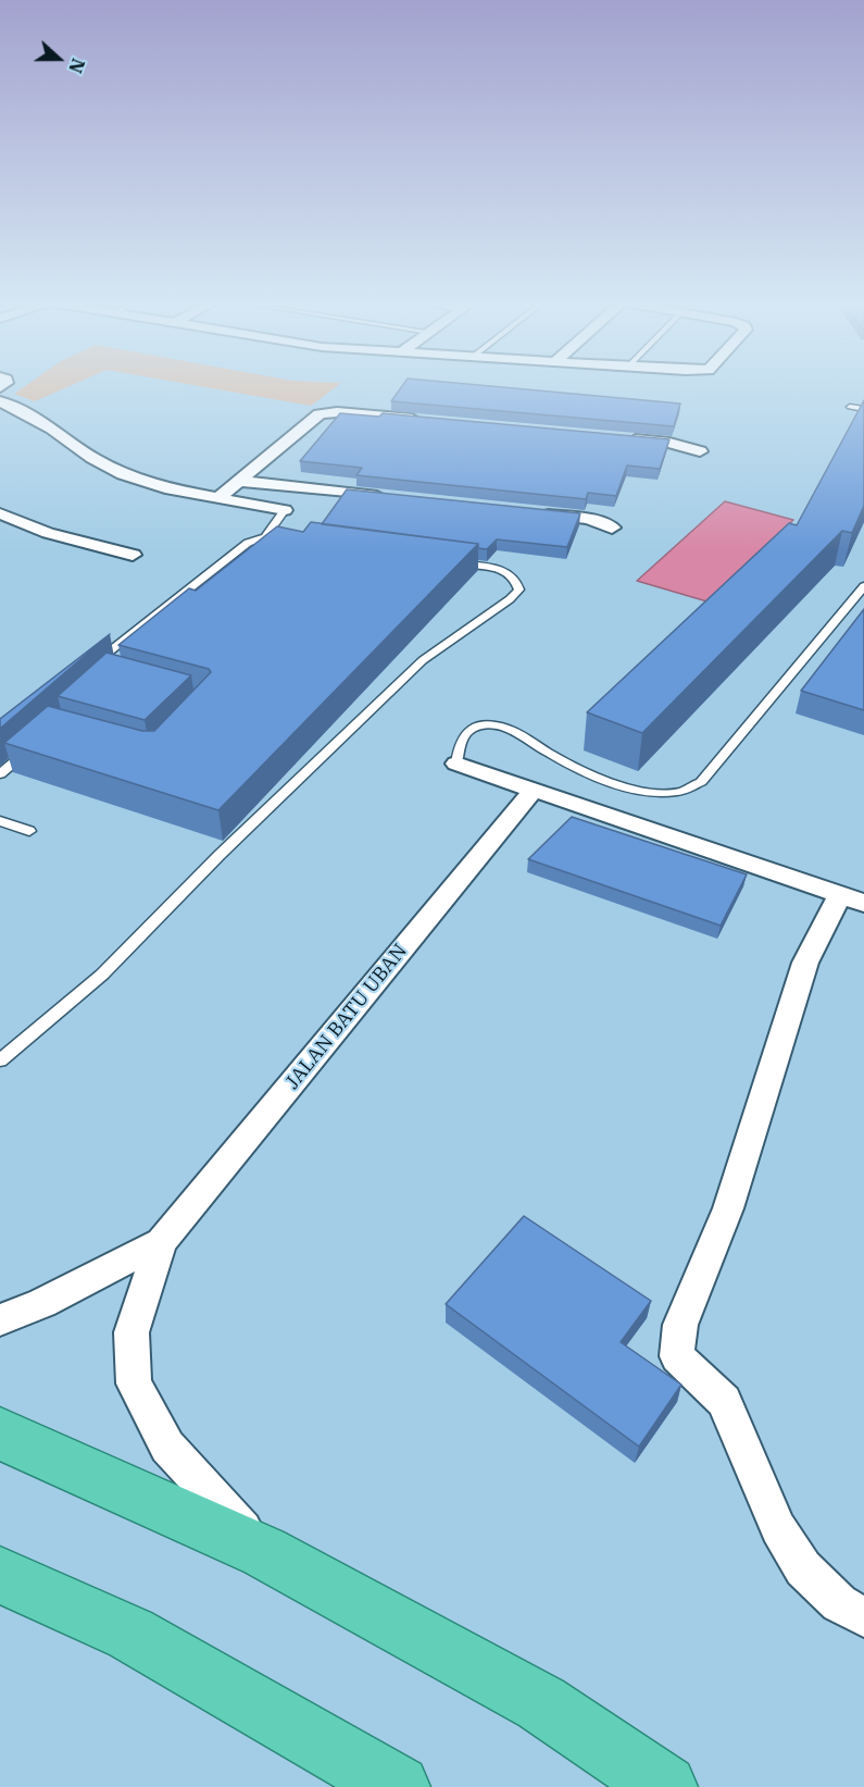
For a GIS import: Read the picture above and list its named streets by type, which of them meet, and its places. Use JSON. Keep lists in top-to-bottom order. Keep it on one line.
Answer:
{"streets":{"street":["JALAN BATU UBAN"]},"north":"right"}
